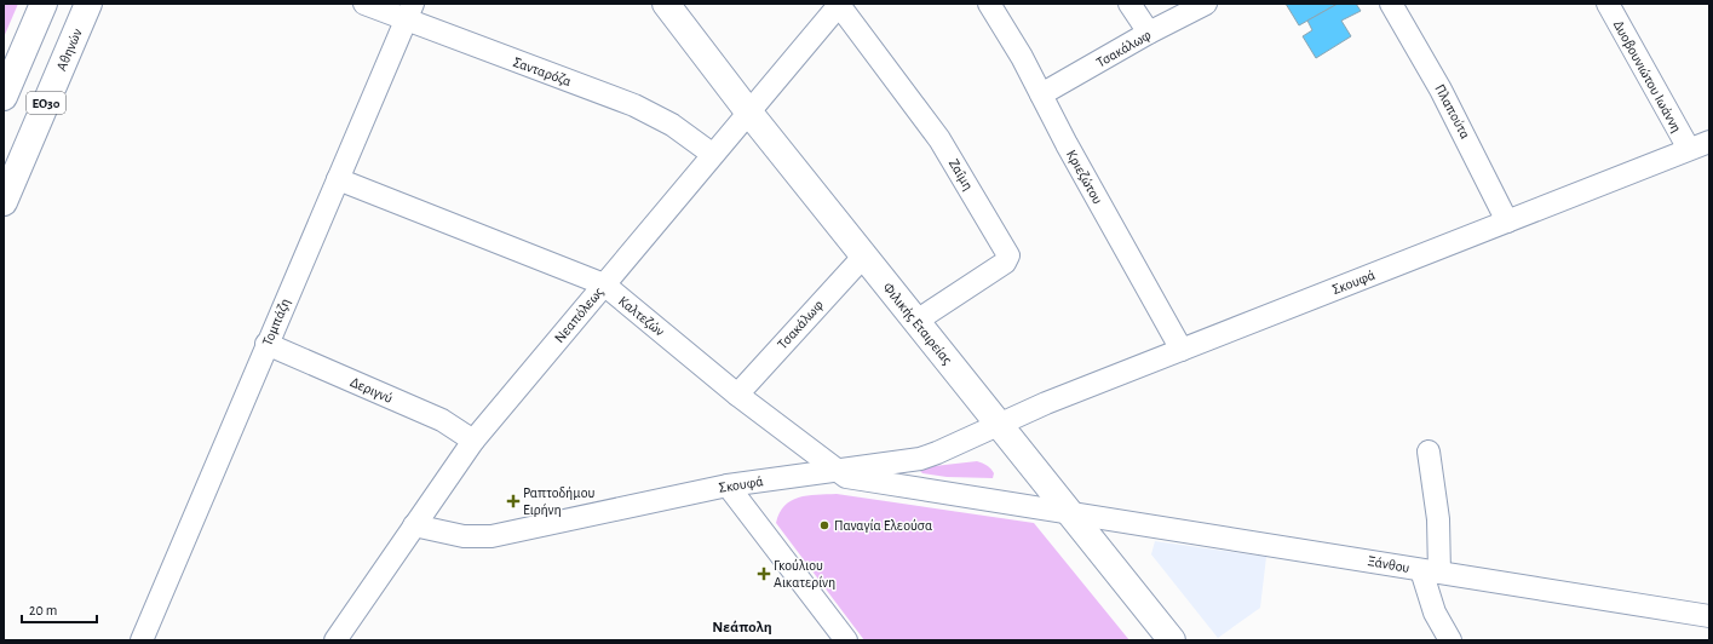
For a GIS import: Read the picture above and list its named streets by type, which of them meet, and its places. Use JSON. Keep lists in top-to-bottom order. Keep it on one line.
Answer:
{"streets":{"street":["Τσακάλωφ","Αθηνών","Σανταρόζα","Δυοβουνιώτου Ιωάννη","ΕΟ30","Πλαπούτα","Ζαΐμη","Κριεζώτου","Σκουφά","Νεαπόλεως","Καλτεζών","Τομπάζη","Φιλικής Εταιρείας","Δεριγνύ","Ξάνθου"]},"crossings":[["Τσακάλωφ","Κριεζώτου"],["Τσακάλωφ","Καλτεζών"],["Τσακάλωφ","Φιλικής Εταιρείας"],["Σανταρόζα","Νεαπόλεως"],["Σανταρόζα","Τομπάζη"],["Δυοβουνιώτου Ιωάννη","Σκουφά"],["Πλαπούτα","Σκουφά"],["Ζαΐμη","Νεαπόλεως"],["Ζαΐμη","Φιλικής Εταιρείας"],["Κριεζώτου","Σκουφά"],["Σκουφά","Νεαπόλεως"],["Σκουφά","Καλτεζών"],["Σκουφά","Φιλικής Εταιρείας"],["Νεαπόλεως","Καλτεζών"],["Νεαπόλεως","Φιλικής Εταιρείας"],["Νεαπόλεως","Δεριγνύ"],["Καλτεζών","Τομπάζη"],["Τομπάζη","Δεριγνύ"],["Φιλικής Εταιρείας","Ξάνθου"]],"districts":["Νεάπολη"],"places":{"health":["Ραπτοδήμου Ειρήνη","Γκούλιου Αικατερίνη"],"other":["Παναγία Ελεούσα"]},"scale_bar":"20 m"}
